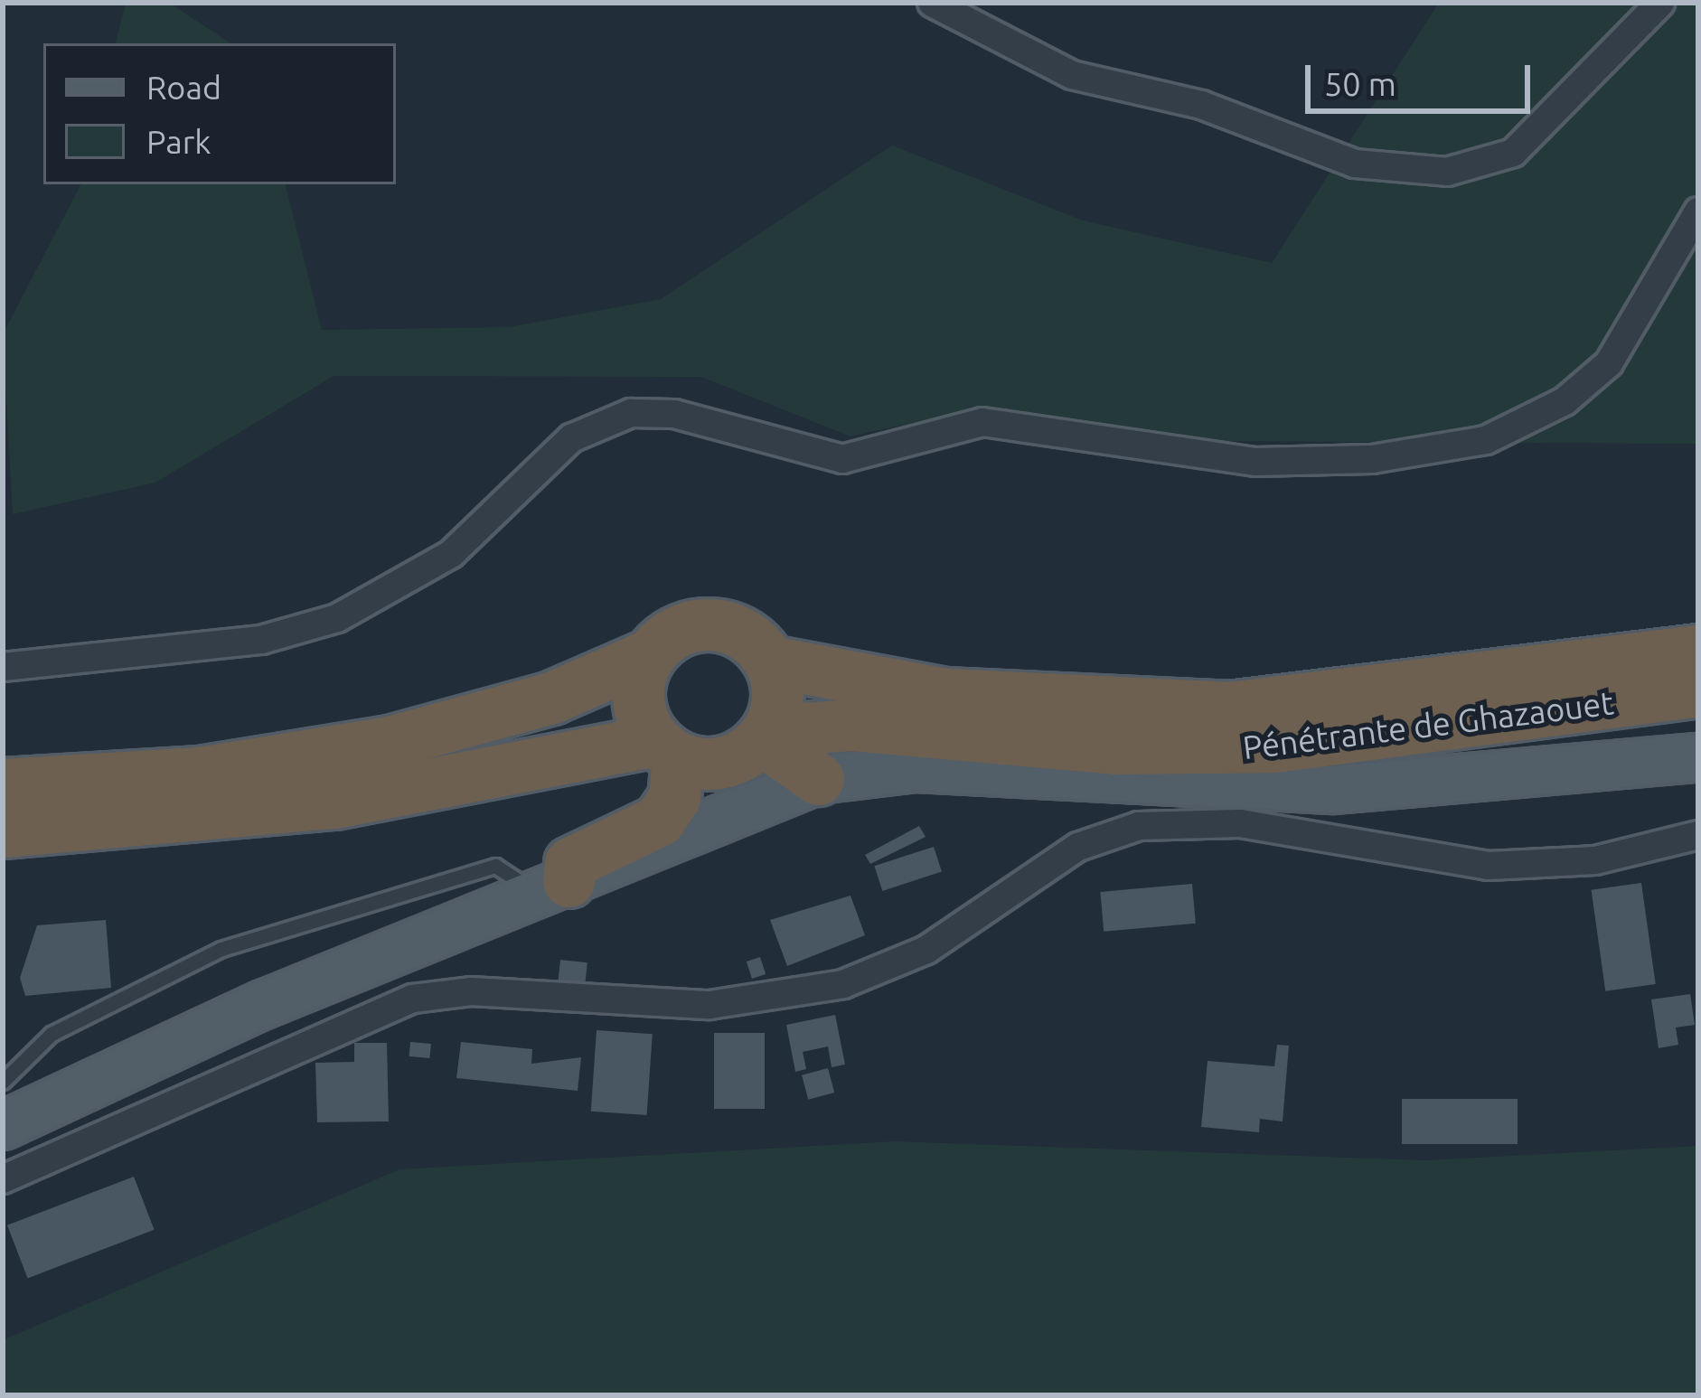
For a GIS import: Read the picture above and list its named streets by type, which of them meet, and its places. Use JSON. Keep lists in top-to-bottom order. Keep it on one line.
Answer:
{"streets":{"highway":["Pénétrante de Ghazaouet"]},"legend":["Road","Park"],"scale_bar":"50 m"}
